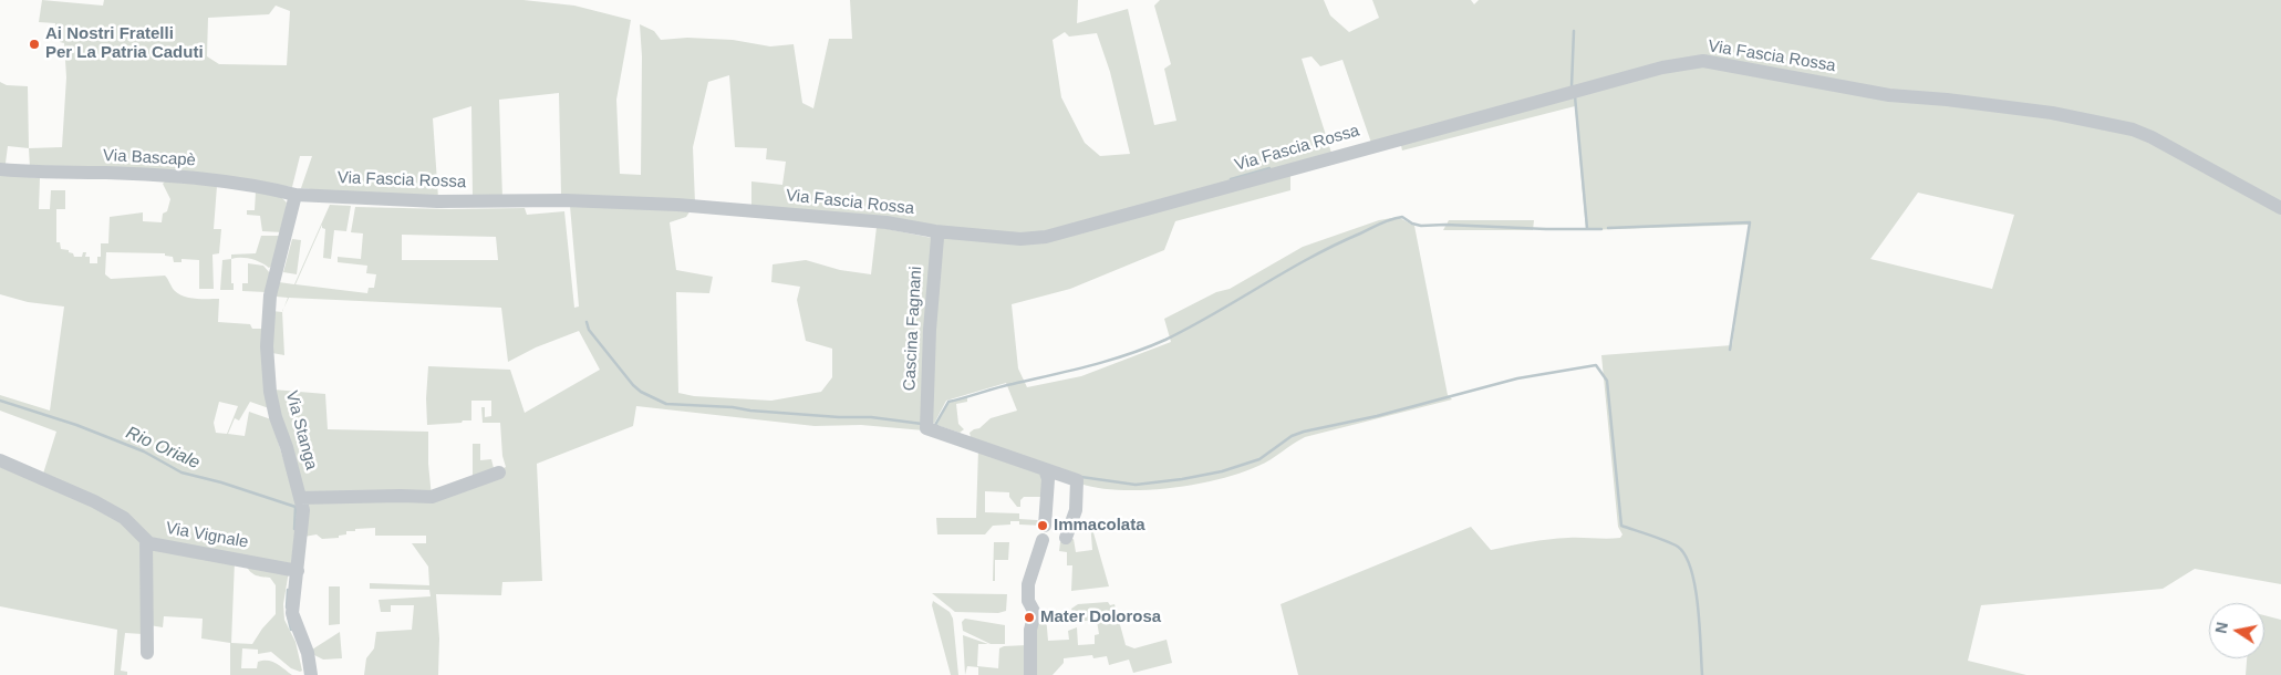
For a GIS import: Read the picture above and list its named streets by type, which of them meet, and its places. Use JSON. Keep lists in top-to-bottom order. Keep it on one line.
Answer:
{"streets":{"street":["Via Fascia Rossa","Via Bascapè","Cascina Fagnani","Via Stanga","Via Vignale"]},"crossings":[["Via Fascia Rossa","Via Bascapè"],["Via Fascia Rossa","Cascina Fagnani"],["Via Fascia Rossa","Via Stanga"],["Via Bascapè","Via Stanga"],["Via Stanga","Via Vignale"]],"water":["Rio Oriale"],"places":["Ai Nostri Fratelli Per La Patria Caduti","Immacolata","Mater Dolorosa"],"north":"left"}
